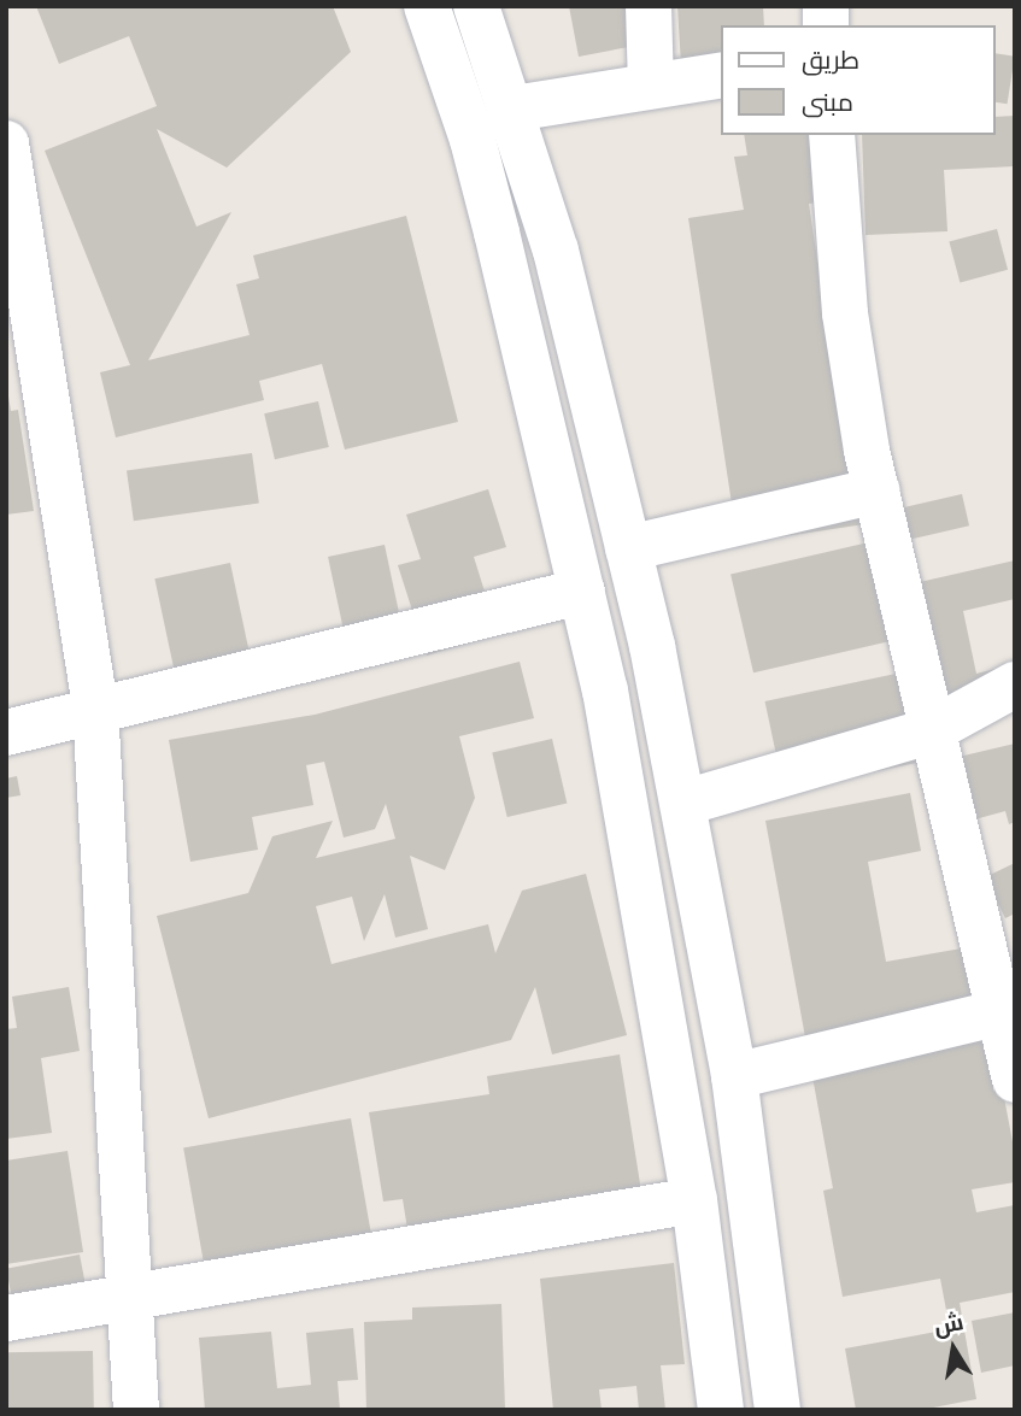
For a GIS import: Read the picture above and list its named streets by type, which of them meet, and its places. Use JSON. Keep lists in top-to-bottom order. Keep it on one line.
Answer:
{"legend":["طريق","مبنى"],"north":"top"}
